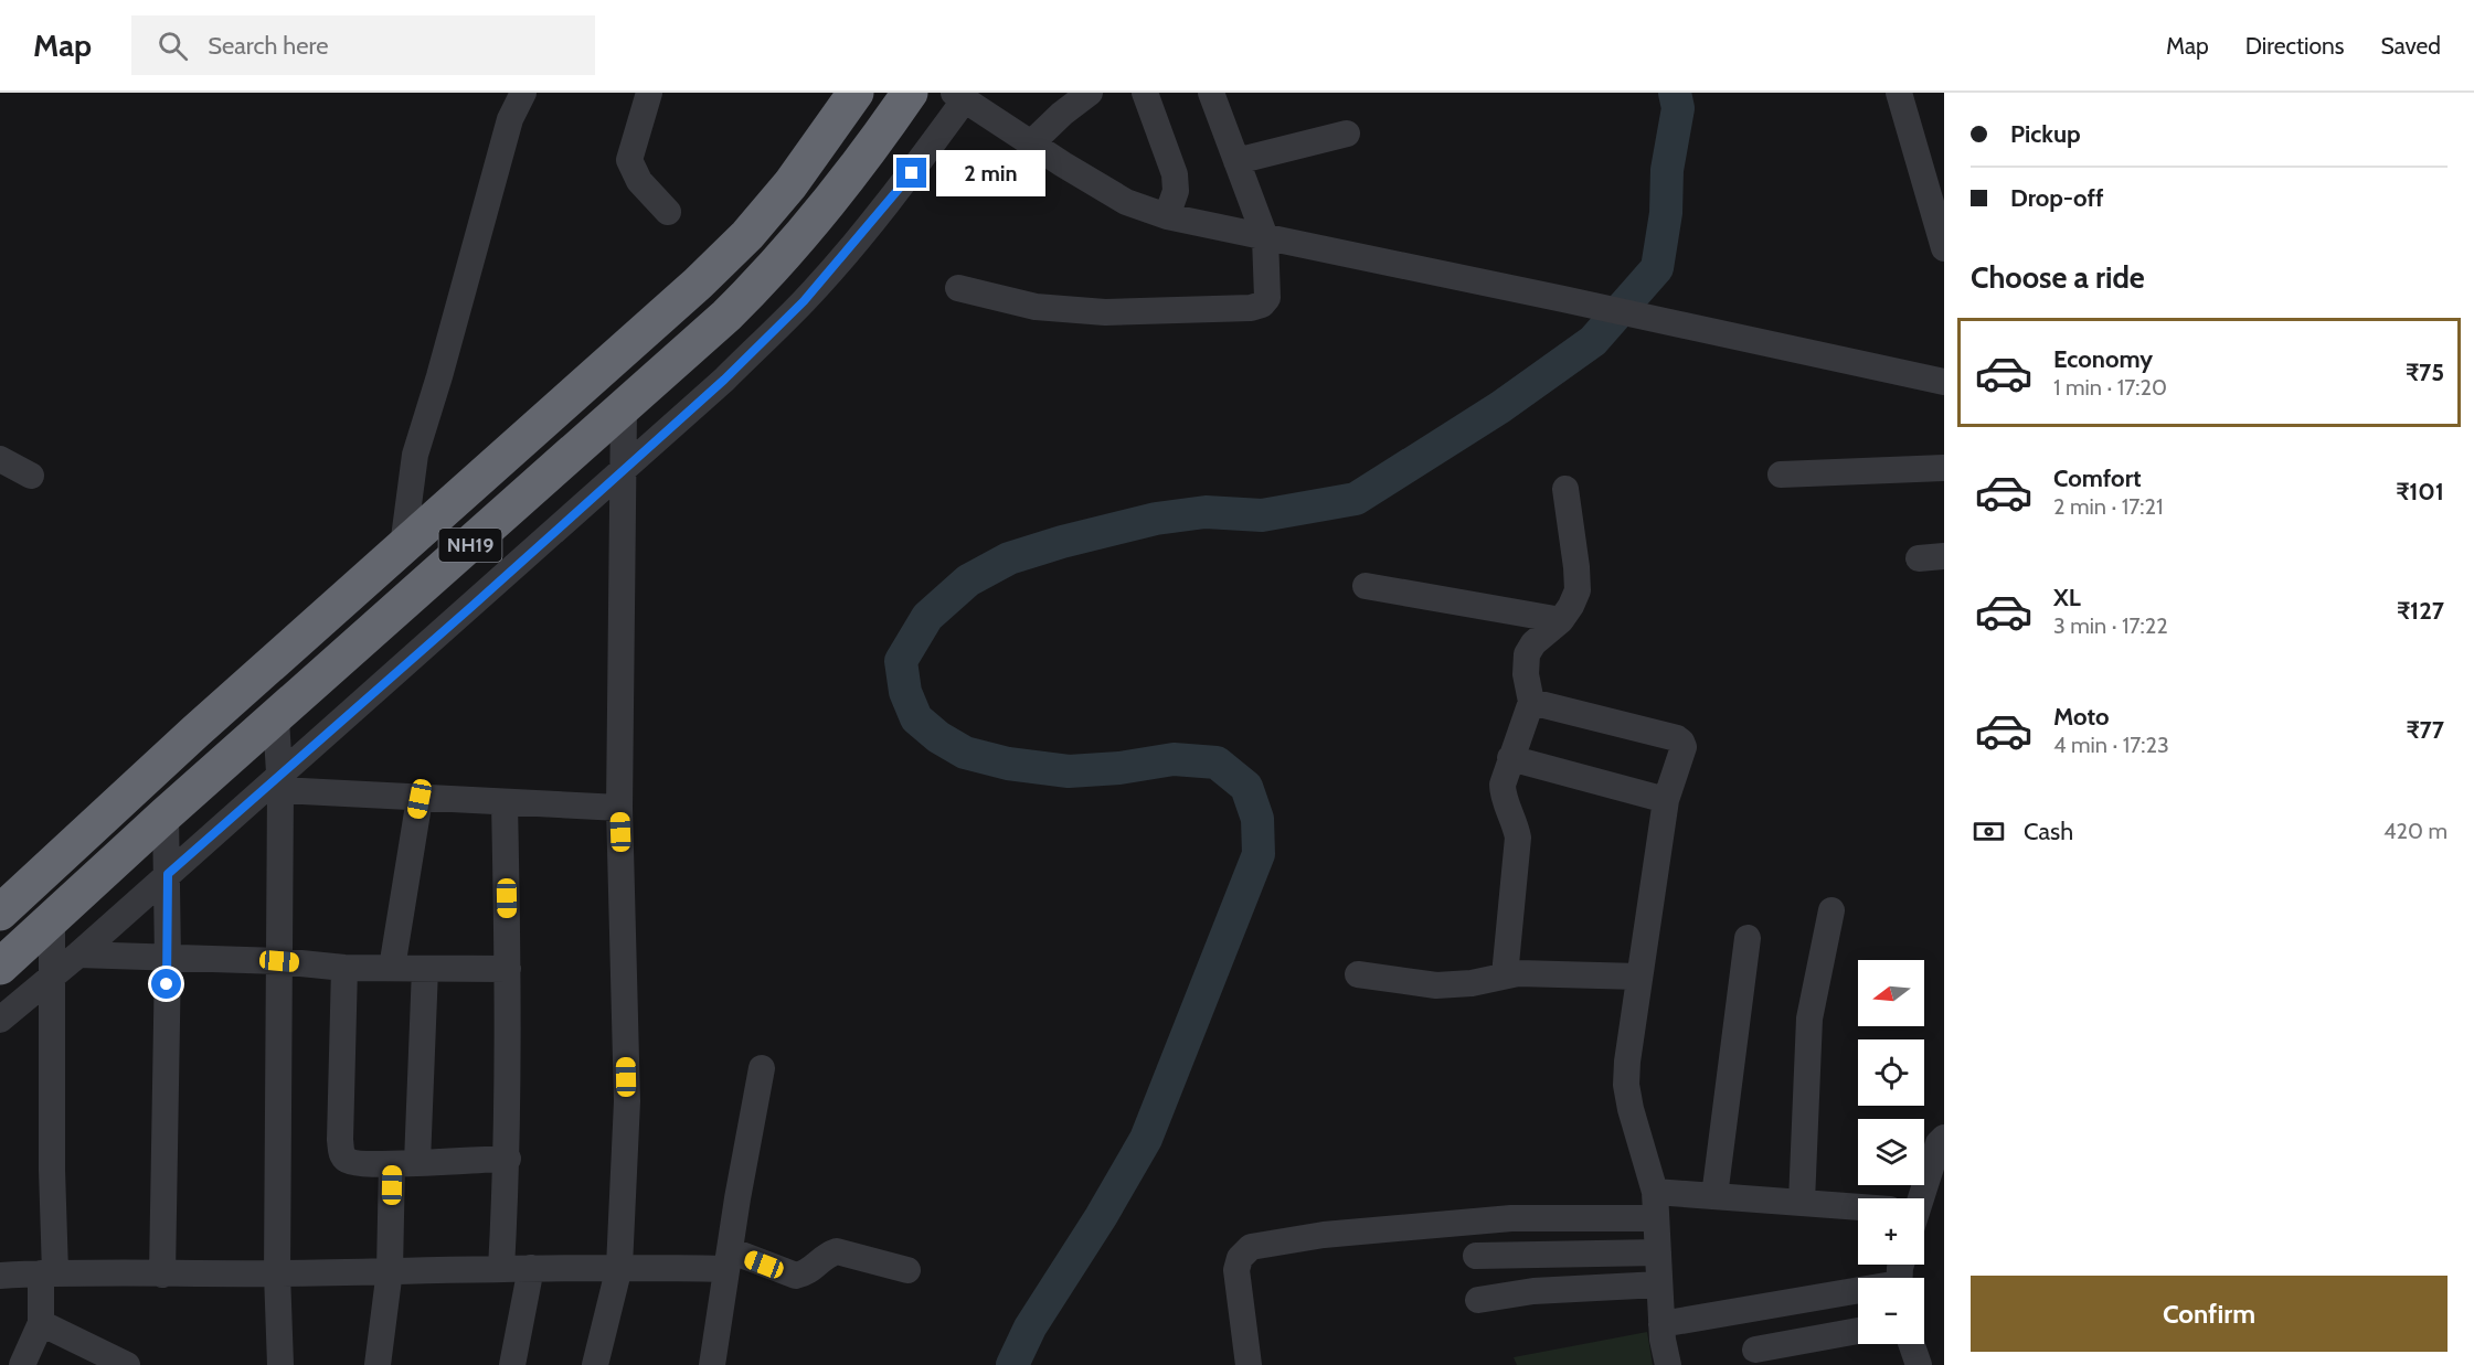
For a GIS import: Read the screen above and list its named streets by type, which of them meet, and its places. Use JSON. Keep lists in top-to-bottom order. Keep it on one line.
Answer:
{"streets":{"highway":["NH19"]},"north":"left","page":{"header":"Map","search":"Search here","nav":["Map","Directions","Saved"],"banner":["Pickup","Drop-off"],"bubble":"2 min","heading":"Choose a ride","list":[{"name":"Economy","note":"1 min · 17:20","value":"₹75"},{"name":"Comfort","note":"2 min · 17:21","value":"₹101"},{"name":"XL","note":"3 min · 17:22","value":"₹127"},{"name":"Moto","note":"4 min · 17:23","value":"₹77"}],"pay":["Cash","420 m"],"map_buttons":["+","−"],"buttons":"Confirm"}}
